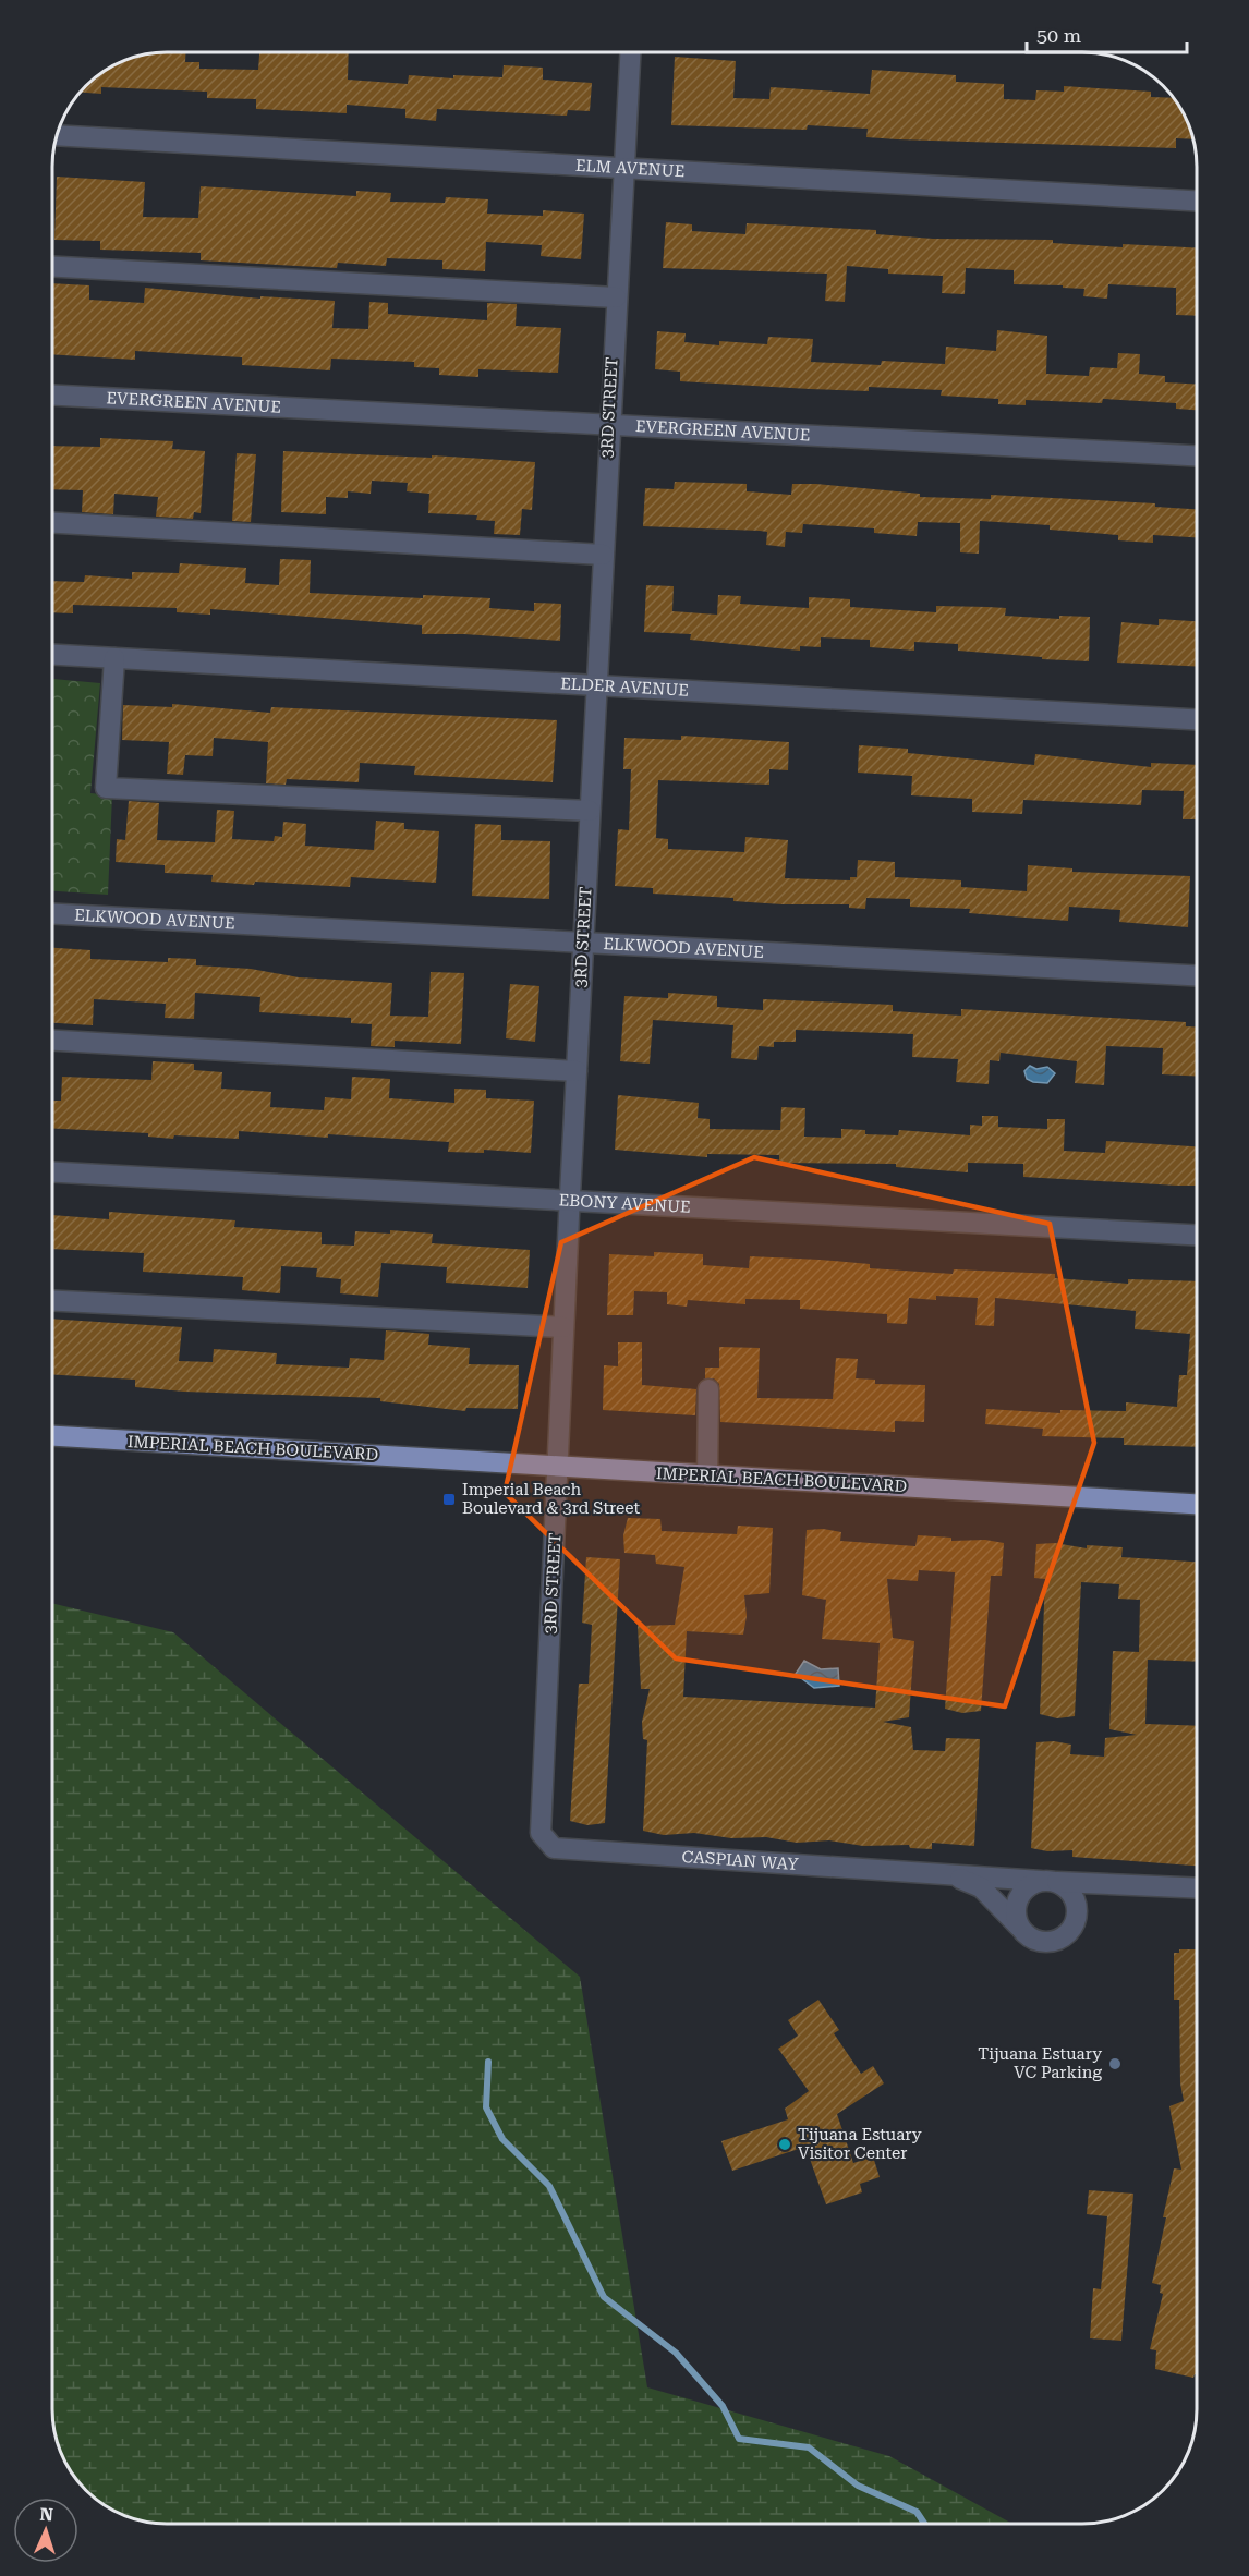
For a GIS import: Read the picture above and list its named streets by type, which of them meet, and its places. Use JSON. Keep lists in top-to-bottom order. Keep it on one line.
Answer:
{"streets":{"main road":["IMPERIAL BEACH BOULEVARD"],"street":["ELM AVENUE","EVERGREEN AVENUE","3RD STREET","ELDER AVENUE","ELKWOOD AVENUE","EBONY AVENUE","CASPIAN WAY"]},"crossings":[["ELM AVENUE","3RD STREET"],["EVERGREEN AVENUE","3RD STREET"],["3RD STREET","ELDER AVENUE"],["3RD STREET","ELKWOOD AVENUE"],["3RD STREET","EBONY AVENUE"],["3RD STREET","IMPERIAL BEACH BOULEVARD"],["3RD STREET","CASPIAN WAY"]],"places":{"transit":["Imperial Beach Boulevard & 3rd Street"],"other":["Tijuana Estuary VC Parking","Tijuana Estuary Visitor Center"]},"scale_bar":"50 m","north":"top"}
